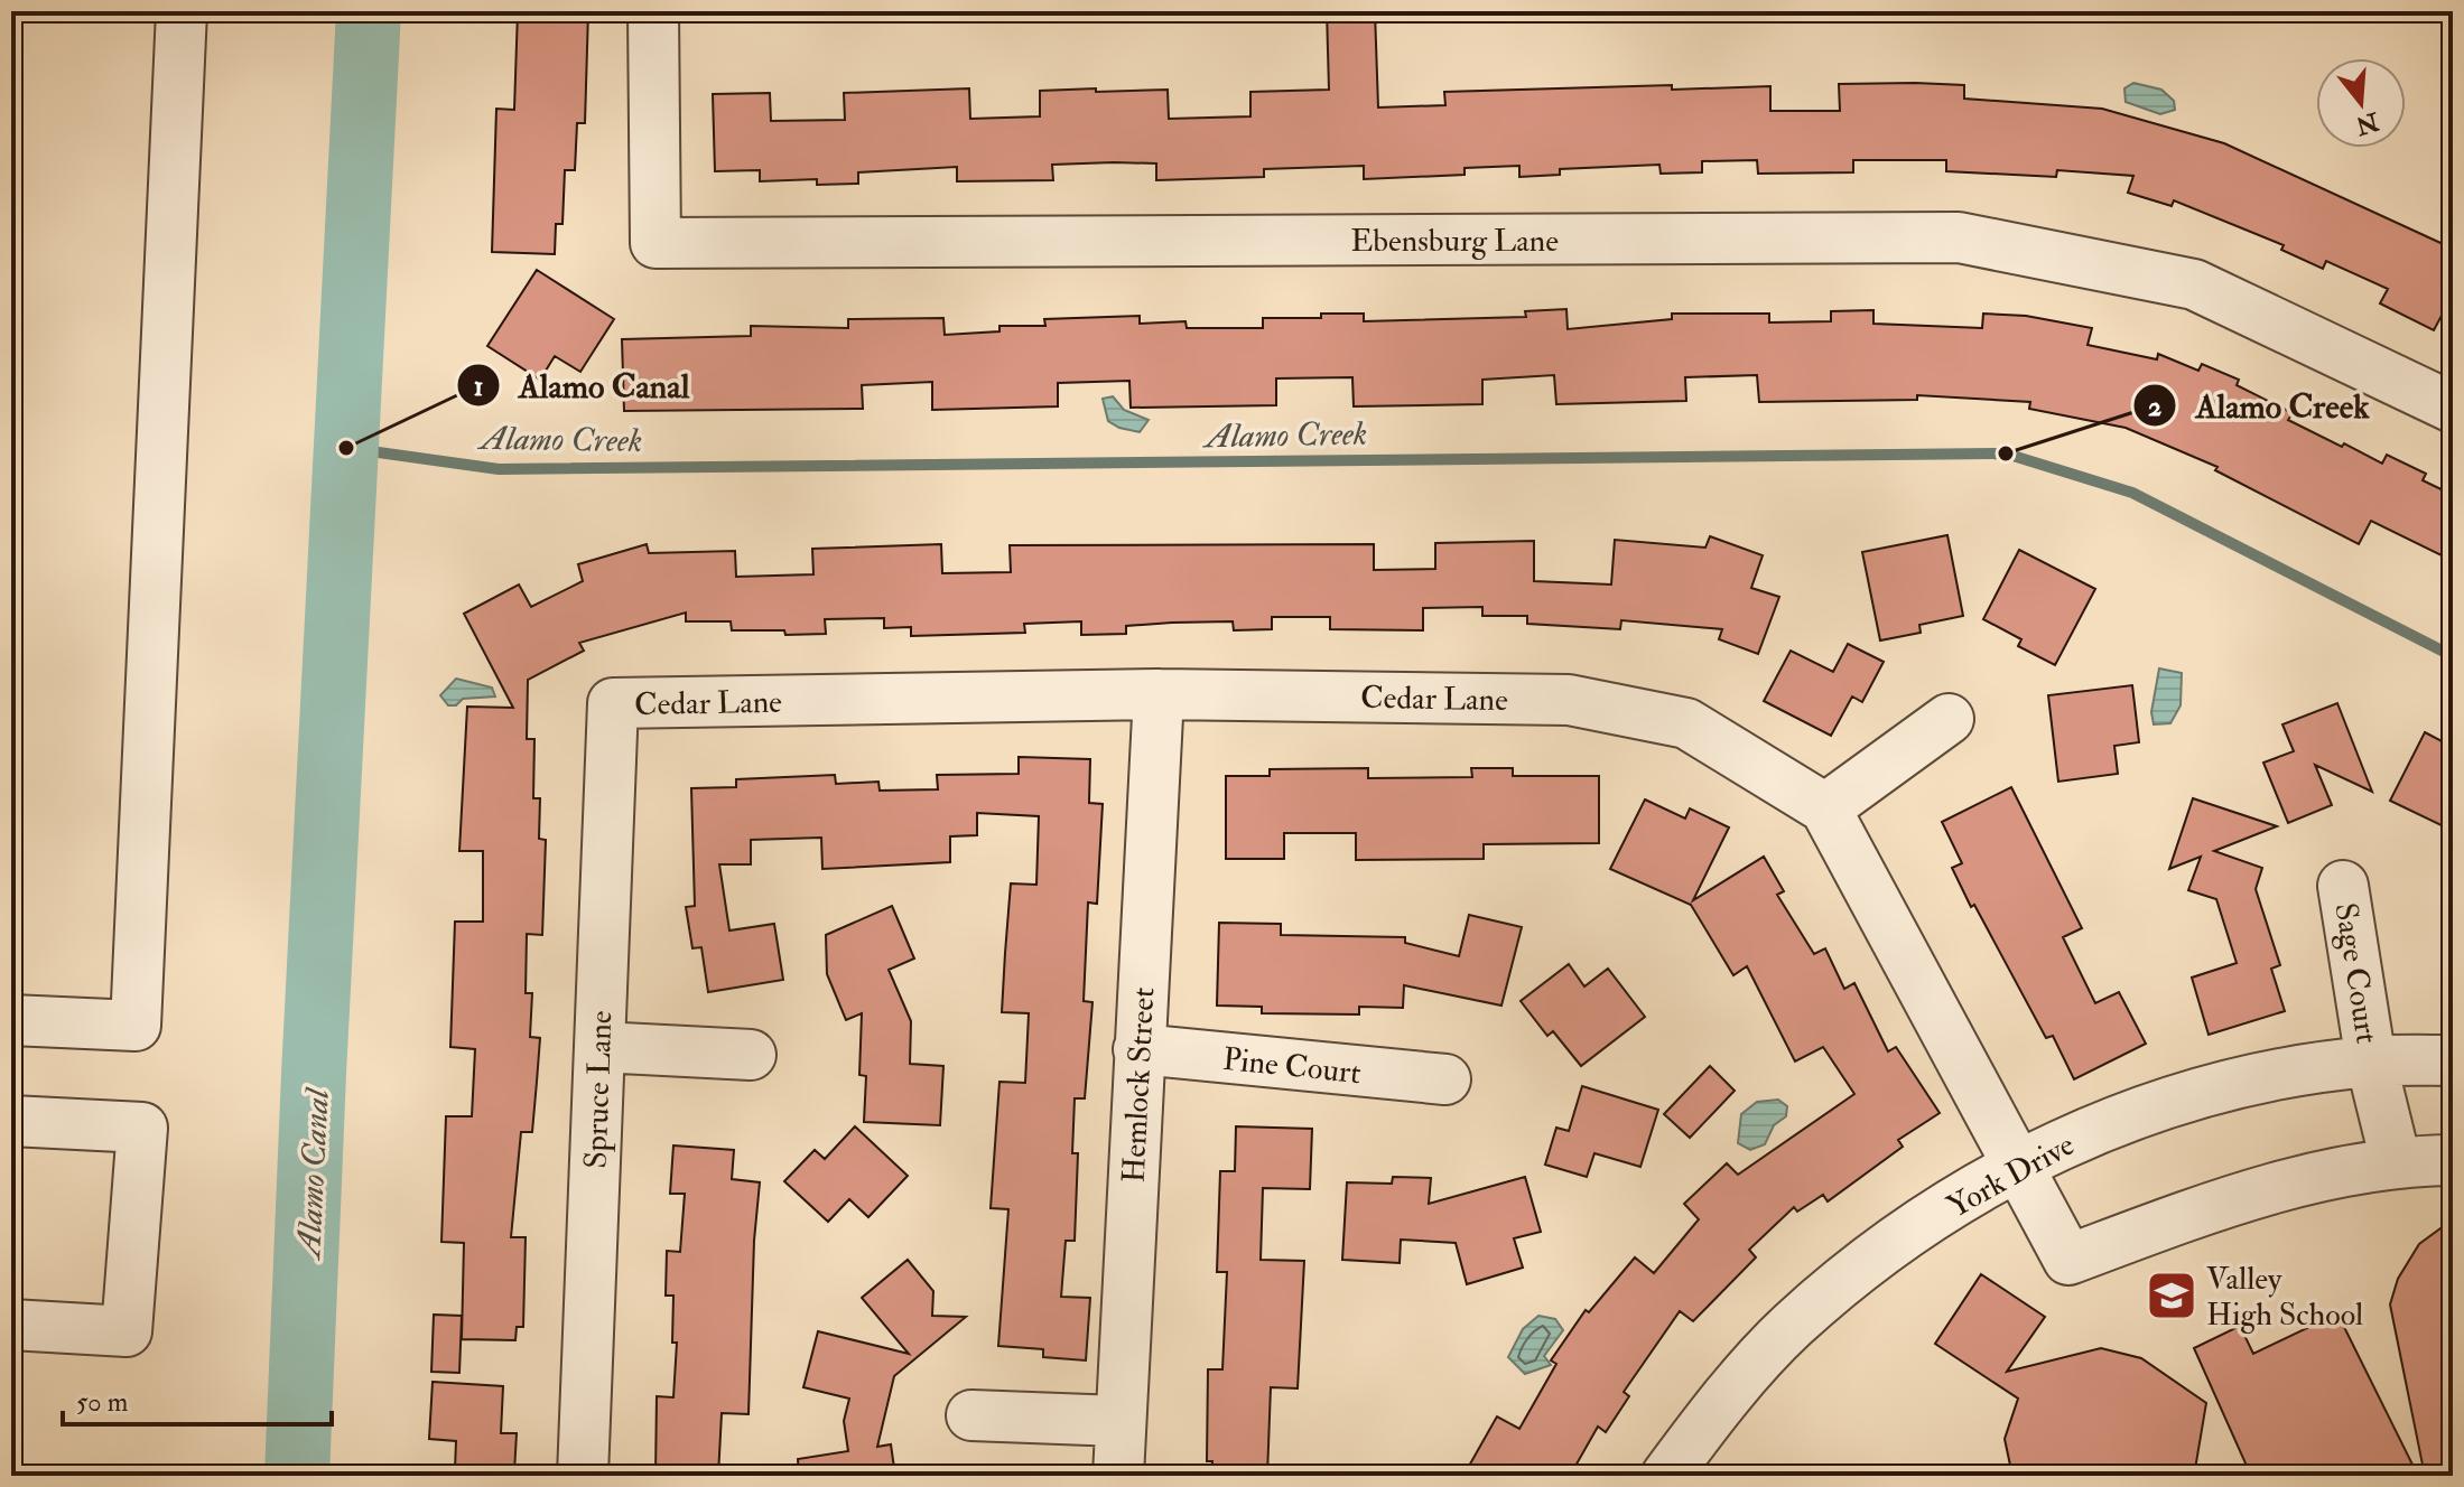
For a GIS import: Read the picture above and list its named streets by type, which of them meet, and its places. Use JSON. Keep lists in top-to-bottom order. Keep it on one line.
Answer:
{"streets":{"street":["Ebensburg Lane","Cedar Lane","Sage Court","Pine Court","Hemlock Street","Spruce Lane","York Drive"]},"crossings":[["Cedar Lane","Hemlock Street"],["Cedar Lane","Spruce Lane"],["Sage Court","York Drive"],["Pine Court","Hemlock Street"]],"water":["Alamo Creek","Alamo Canal"],"places":{"other":["Alamo Canal","Alamo Creek"],"school or university":["Valley High School"]},"scale_bar":"50 m","north":"bottom"}
